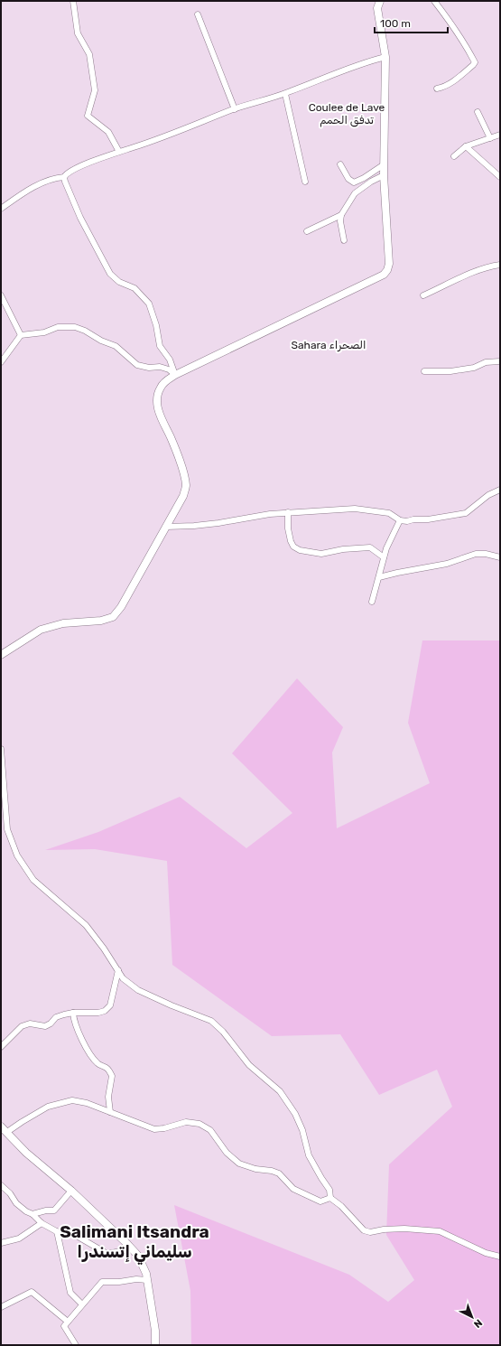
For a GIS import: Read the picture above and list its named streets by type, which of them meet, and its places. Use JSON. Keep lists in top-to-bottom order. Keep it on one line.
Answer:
{"districts":["Coulee de Lave تدفق الحمم","Sahara الصحراء","Salimani Itsandra سليماني إتسندرا"],"scale_bar":"100 m","north":"bottom right"}
